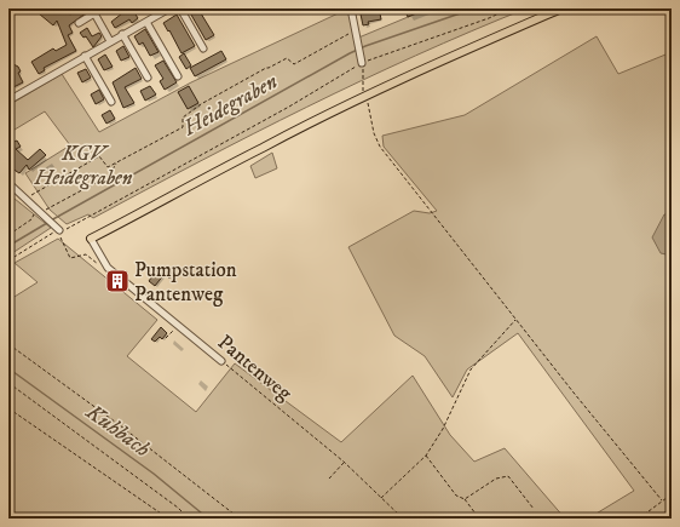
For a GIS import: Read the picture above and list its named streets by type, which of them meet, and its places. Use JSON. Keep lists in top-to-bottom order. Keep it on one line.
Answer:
{"streets":{"street":["Pantenweg"]},"water":["Heidegraben","Kuhbach"],"parks":["KGV Heidegraben"],"places":{"building":["Pumpstation Pantenweg"]}}
